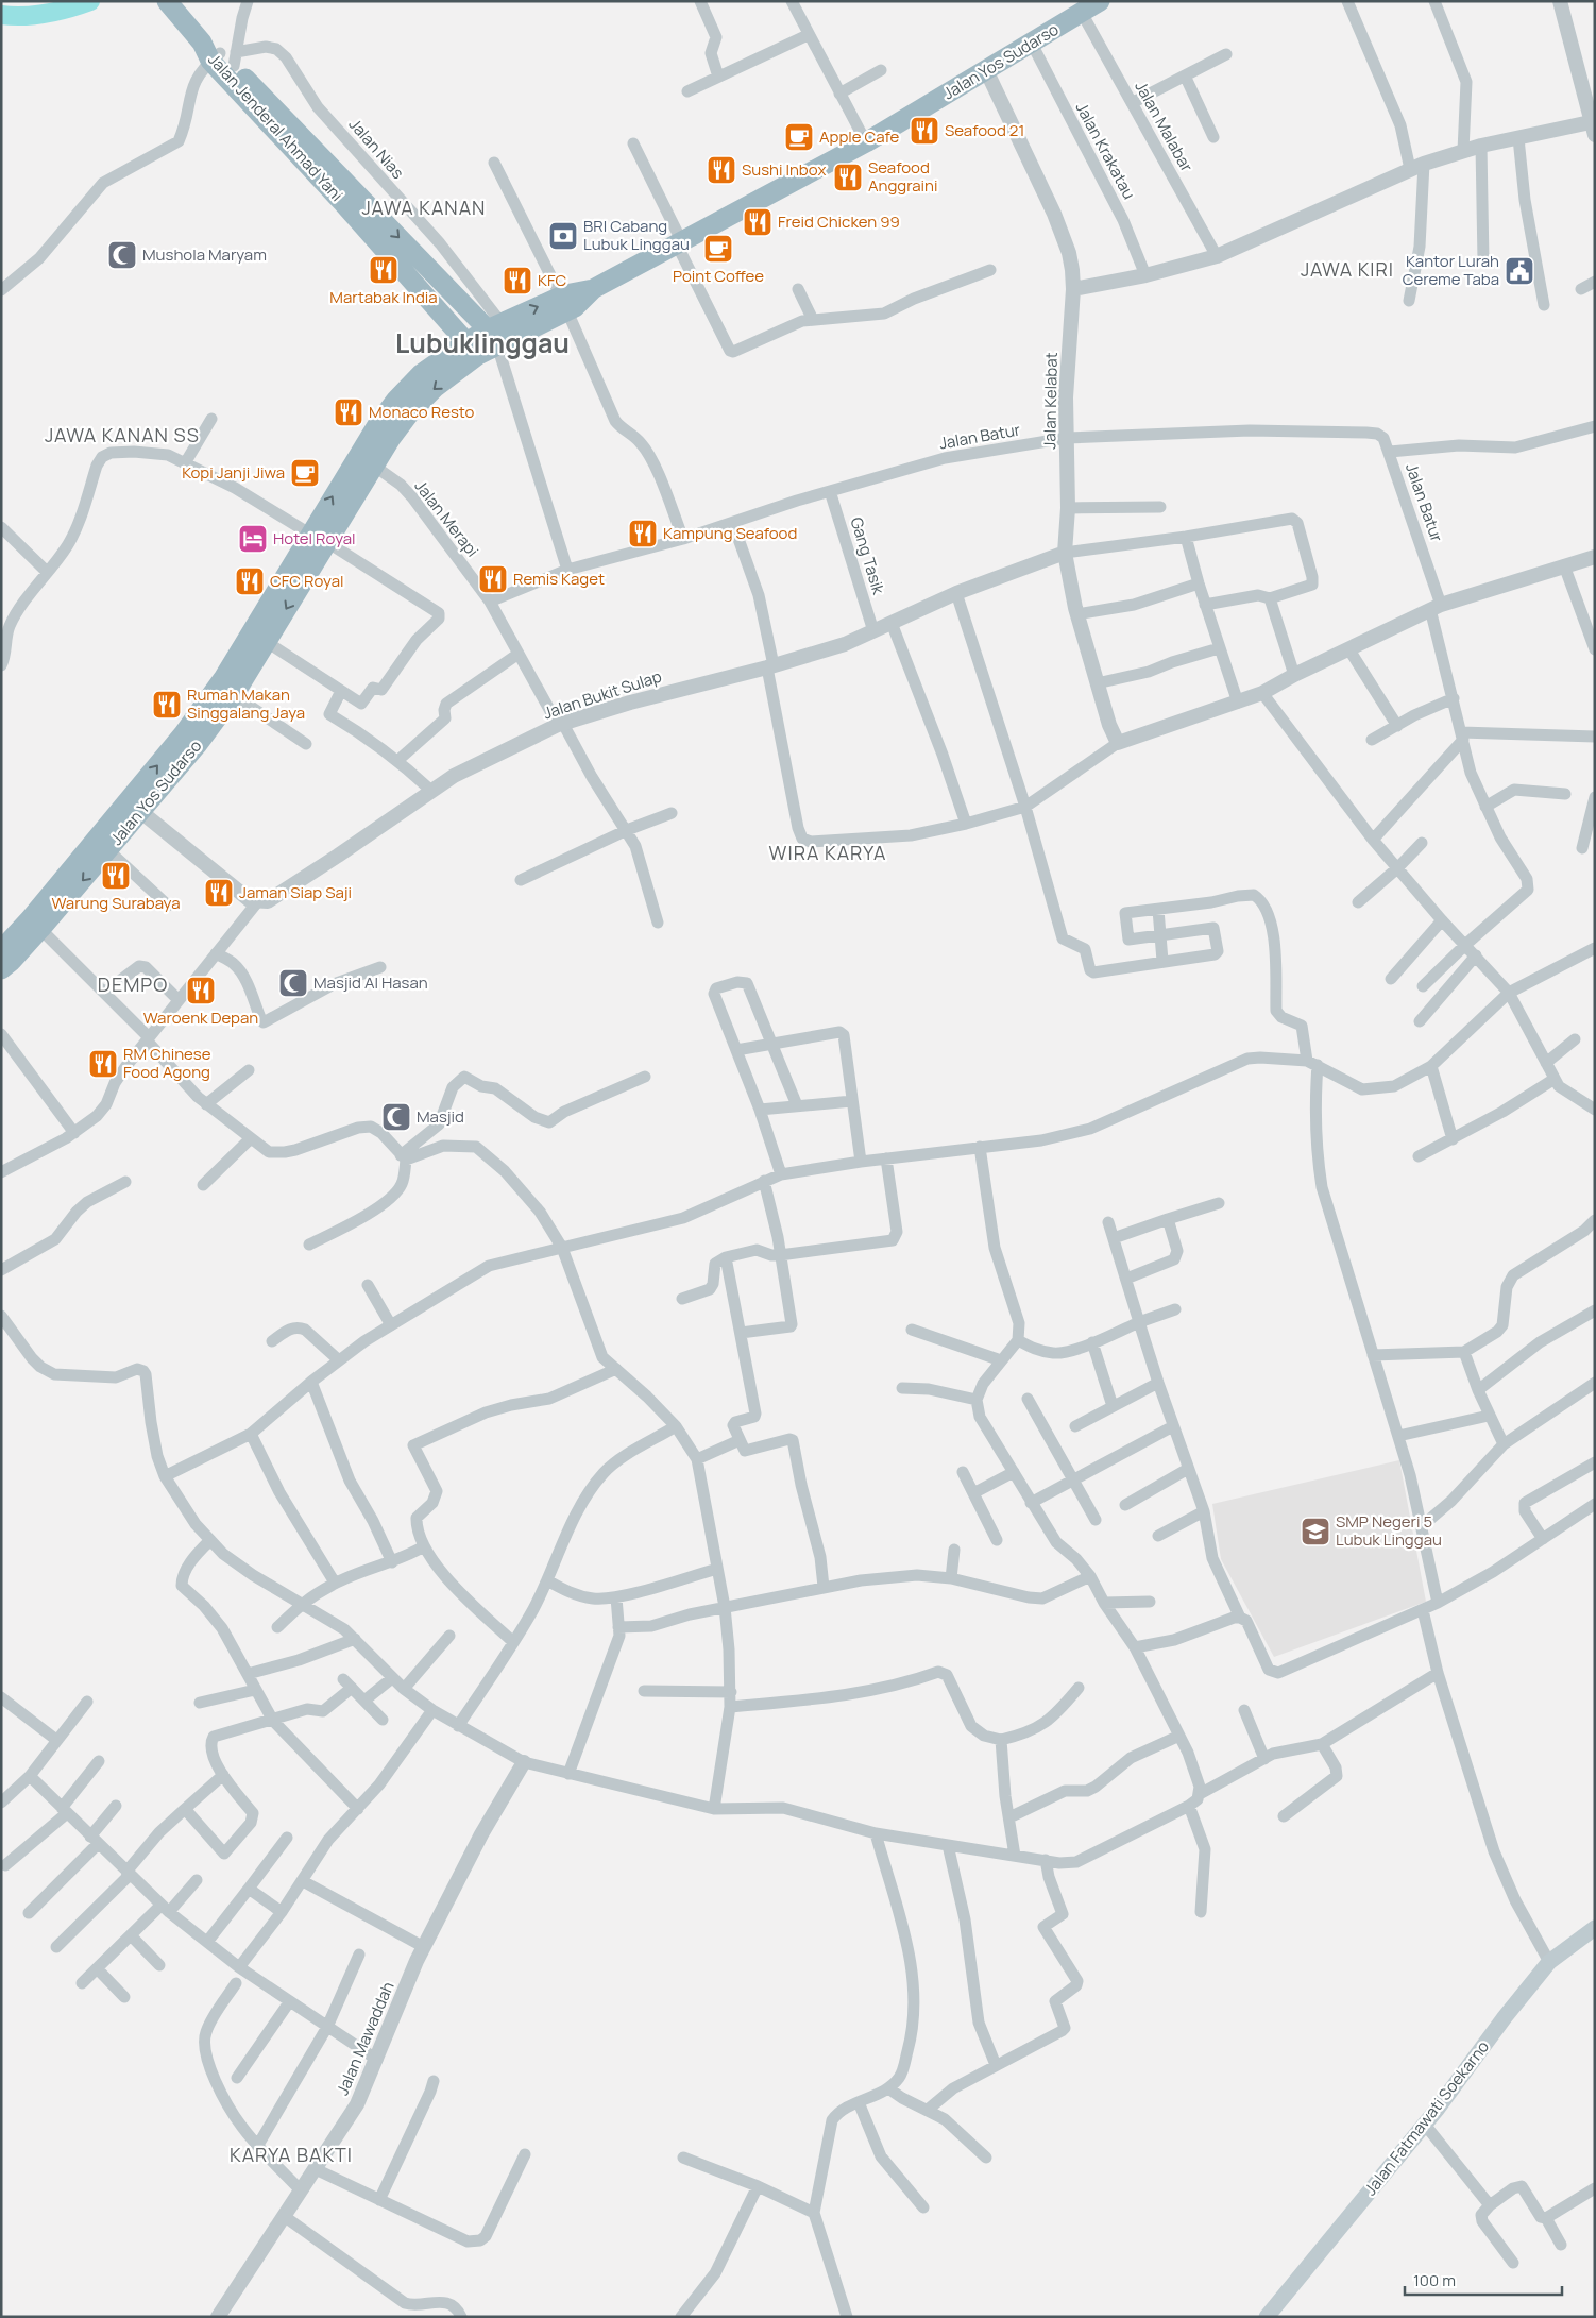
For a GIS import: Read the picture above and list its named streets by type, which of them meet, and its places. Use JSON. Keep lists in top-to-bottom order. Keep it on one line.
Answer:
{"streets":{"highway":["Jalan Yos Sudarso","Jalan Jenderal Ahmad Yani"],"main road":["Jalan Fatmawati Soekarno"],"street":["Jalan Malabar","Jalan Nias","Jalan Krakatau","Jalan Kelabat","Jalan Batur","Jalan Merapi","Gang Tasik","Jalan Bukit Sulap","Jalan Mawaddah"]},"crossings":[["Jalan Yos Sudarso","Jalan Malabar"],["Jalan Yos Sudarso","Jalan Jenderal Ahmad Yani"],["Jalan Yos Sudarso","Jalan Nias"],["Jalan Yos Sudarso","Jalan Krakatau"],["Jalan Yos Sudarso","Jalan Kelabat"],["Jalan Yos Sudarso","Jalan Merapi"],["Jalan Jenderal Ahmad Yani","Jalan Nias"],["Jalan Kelabat","Jalan Batur"],["Jalan Kelabat","Jalan Bukit Sulap"],["Jalan Batur","Jalan Merapi"],["Jalan Batur","Gang Tasik"],["Jalan Merapi","Jalan Bukit Sulap"],["Gang Tasik","Jalan Bukit Sulap"]],"districts":["JAWA KANAN","JAWA KIRI","Lubuklinggau","JAWA KANAN SS","WIRA KARYA","DEMPO","KARYA BAKTI"],"places":{"restaurant":["Seafood 21","Sushi Inbox","Seafood Anggraini","Freid Chicken 99","Martabak India","KFC","Monaco Resto","Kampung Seafood","Remis Kaget","CFC Royal","Rumah Makan Singgalang Jaya","Warung Surabaya","Jaman Siap Saji","Waroenk Depan","RM Chinese Food Agong"],"cafe":["Apple Cafe","Point Coffee","Kopi Janji Jiwa"],"bank":["BRI Cabang Lubuk Linggau"],"mosque":["Mushola Maryam","Masjid Al Hasan","Masjid"],"public building":["Kantor Lurah Cereme Taba"],"hotel":["Hotel Royal"],"school or university":["SMP Negeri 5 Lubuk Linggau"]},"scale_bar":"100 m"}
